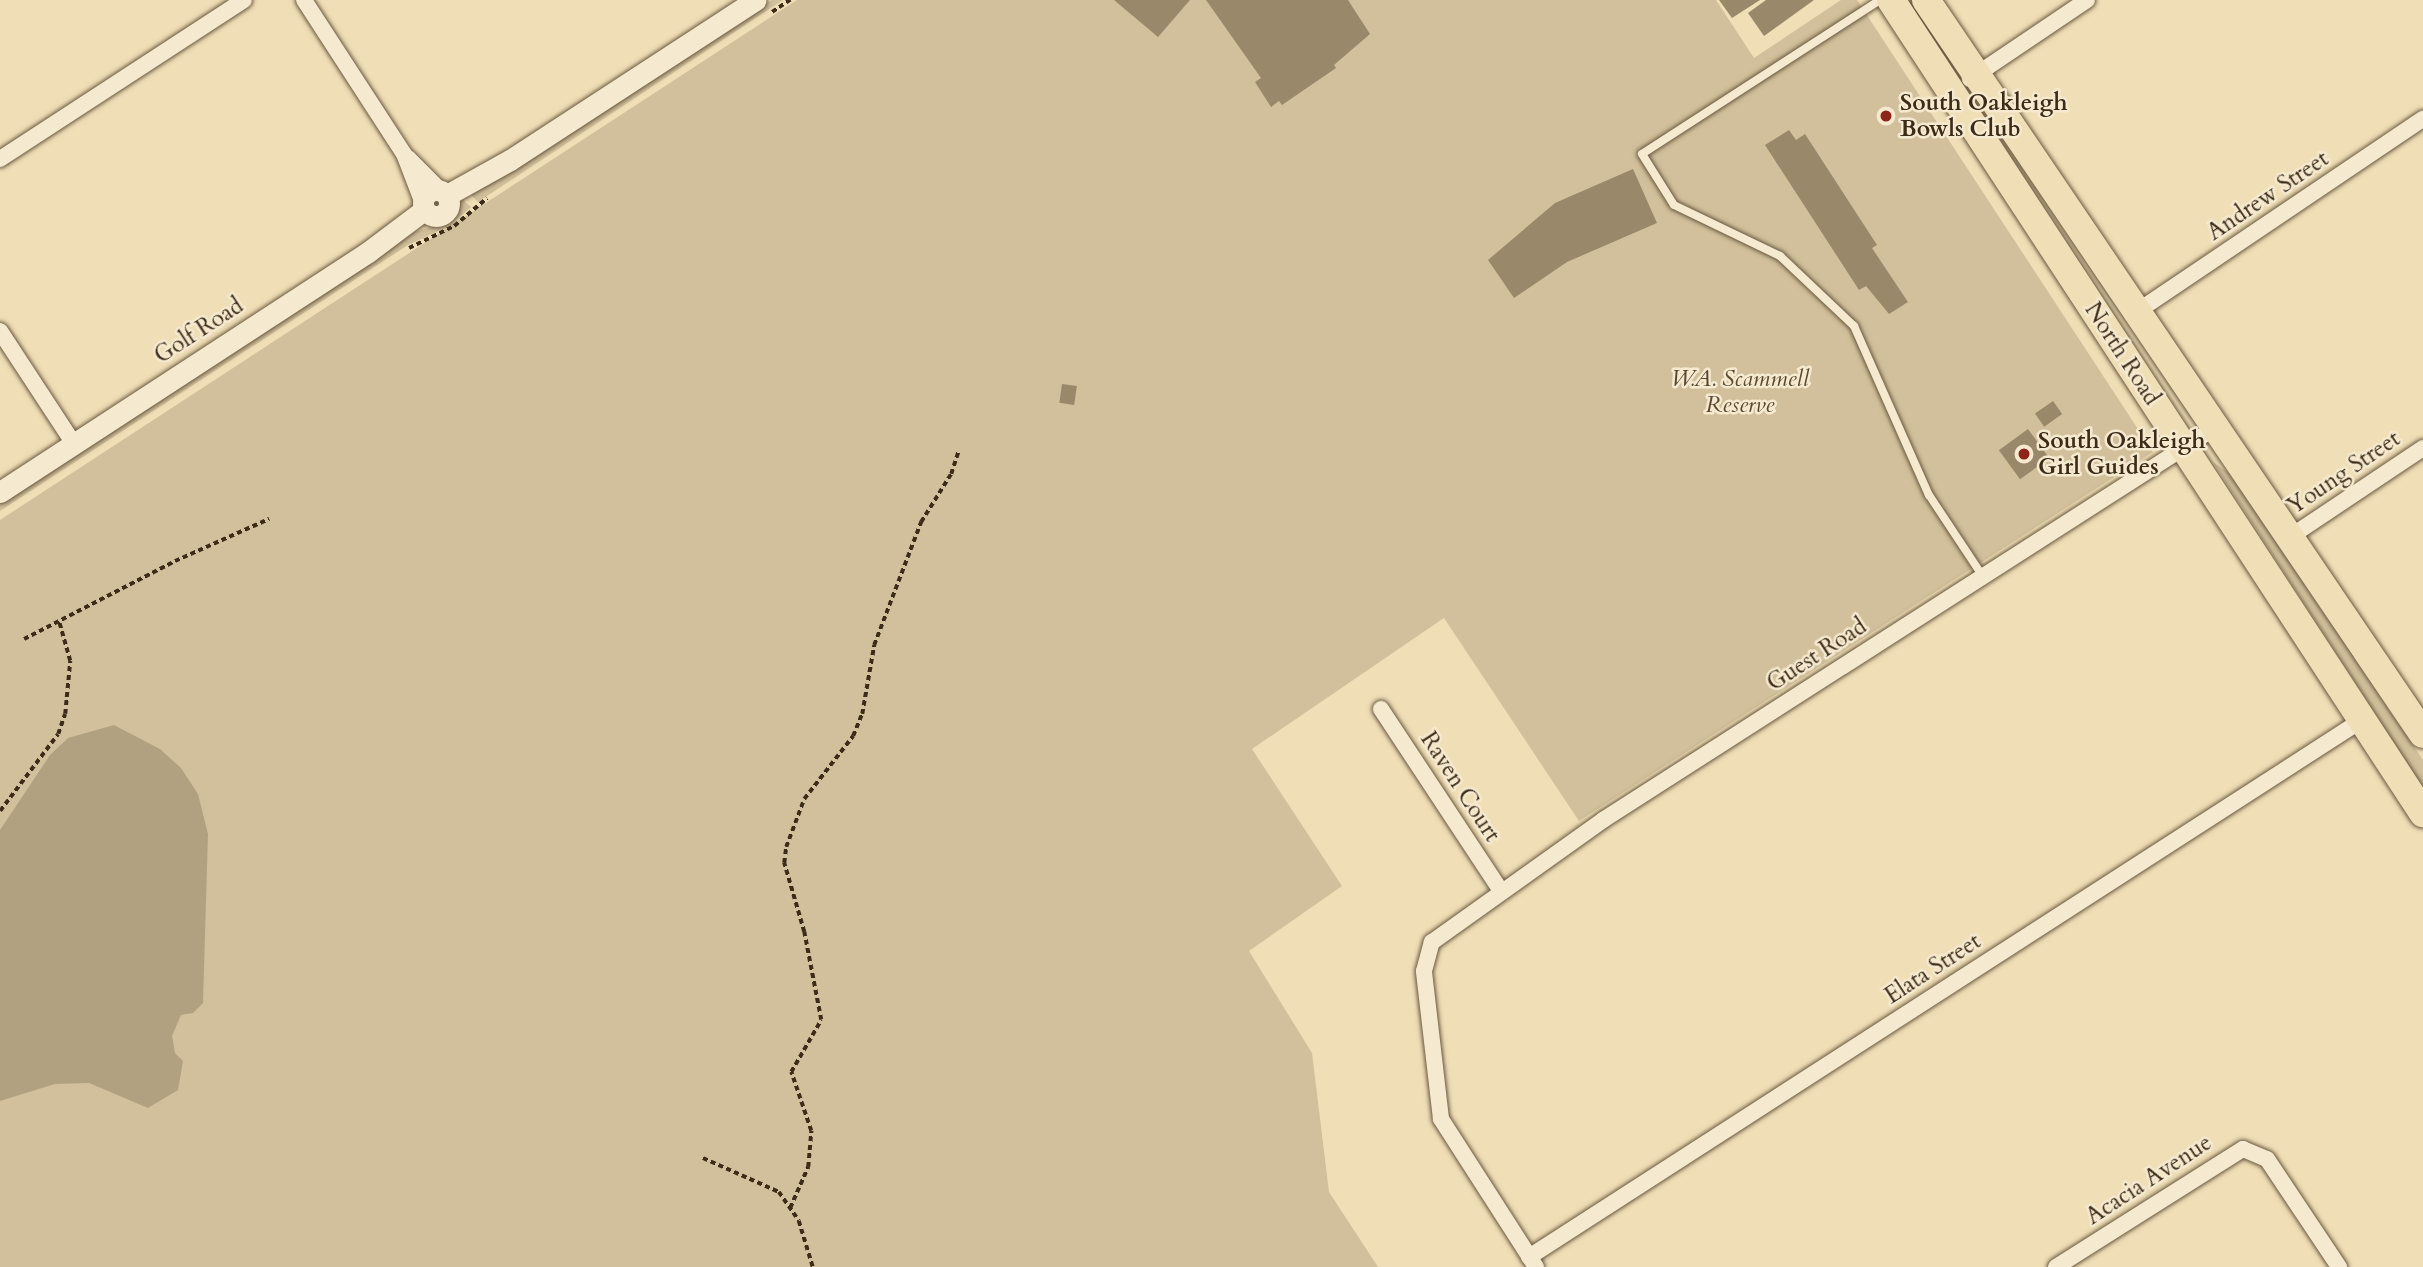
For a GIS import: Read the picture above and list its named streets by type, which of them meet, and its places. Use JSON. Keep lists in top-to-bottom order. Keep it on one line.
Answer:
{"streets":{"highway":["North Road"],"street":["Andrew Street","Golf Road","Young Street","Guest Road","Raven Court","Elata Street","Acacia Avenue"]},"crossings":[["Andrew Street","North Road"],["North Road","Young Street"],["North Road","Guest Road"],["North Road","Elata Street"],["Guest Road","Raven Court"],["Guest Road","Elata Street"]],"parks":["W.A. Scammell Reserve"],"places":["South Oakleigh Bowls Club","South Oakleigh Girl Guides"]}
